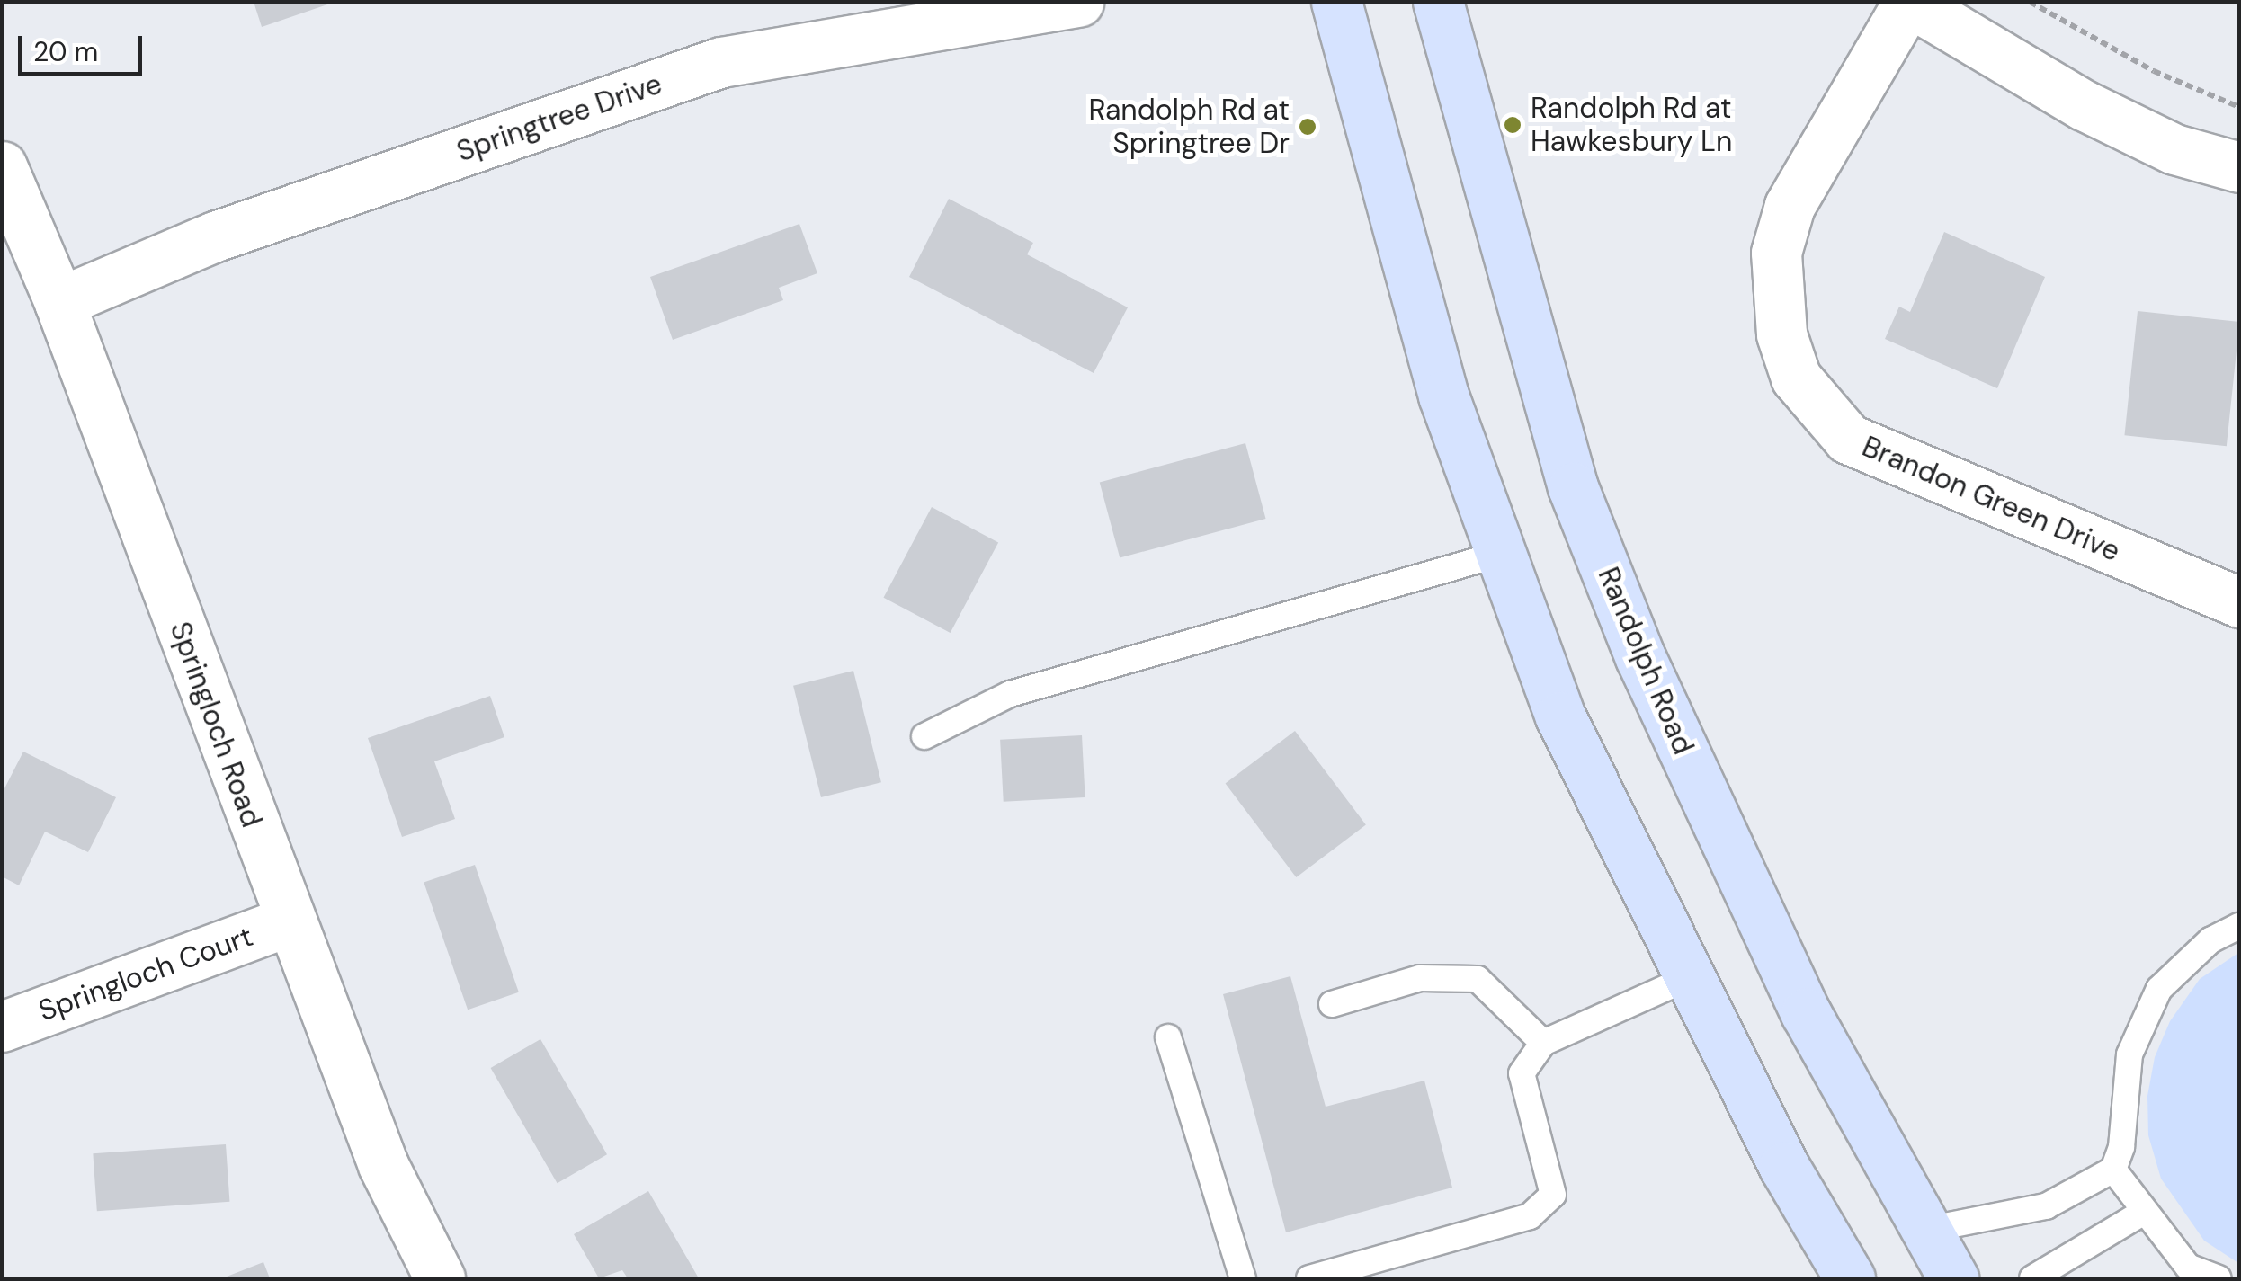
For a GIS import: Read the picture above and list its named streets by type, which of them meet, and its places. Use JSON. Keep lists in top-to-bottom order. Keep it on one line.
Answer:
{"streets":{"main road":["Randolph Road"],"street":["Springtree Drive","Brandon Green Drive","Springloch Road","Springloch Court"]},"crossings":[["Springtree Drive","Springloch Road"],["Springloch Road","Springloch Court"]],"places":["Randolph Rd at Hawkesbury Ln","Randolph Rd at Springtree Dr"],"scale_bar":"20 m"}
